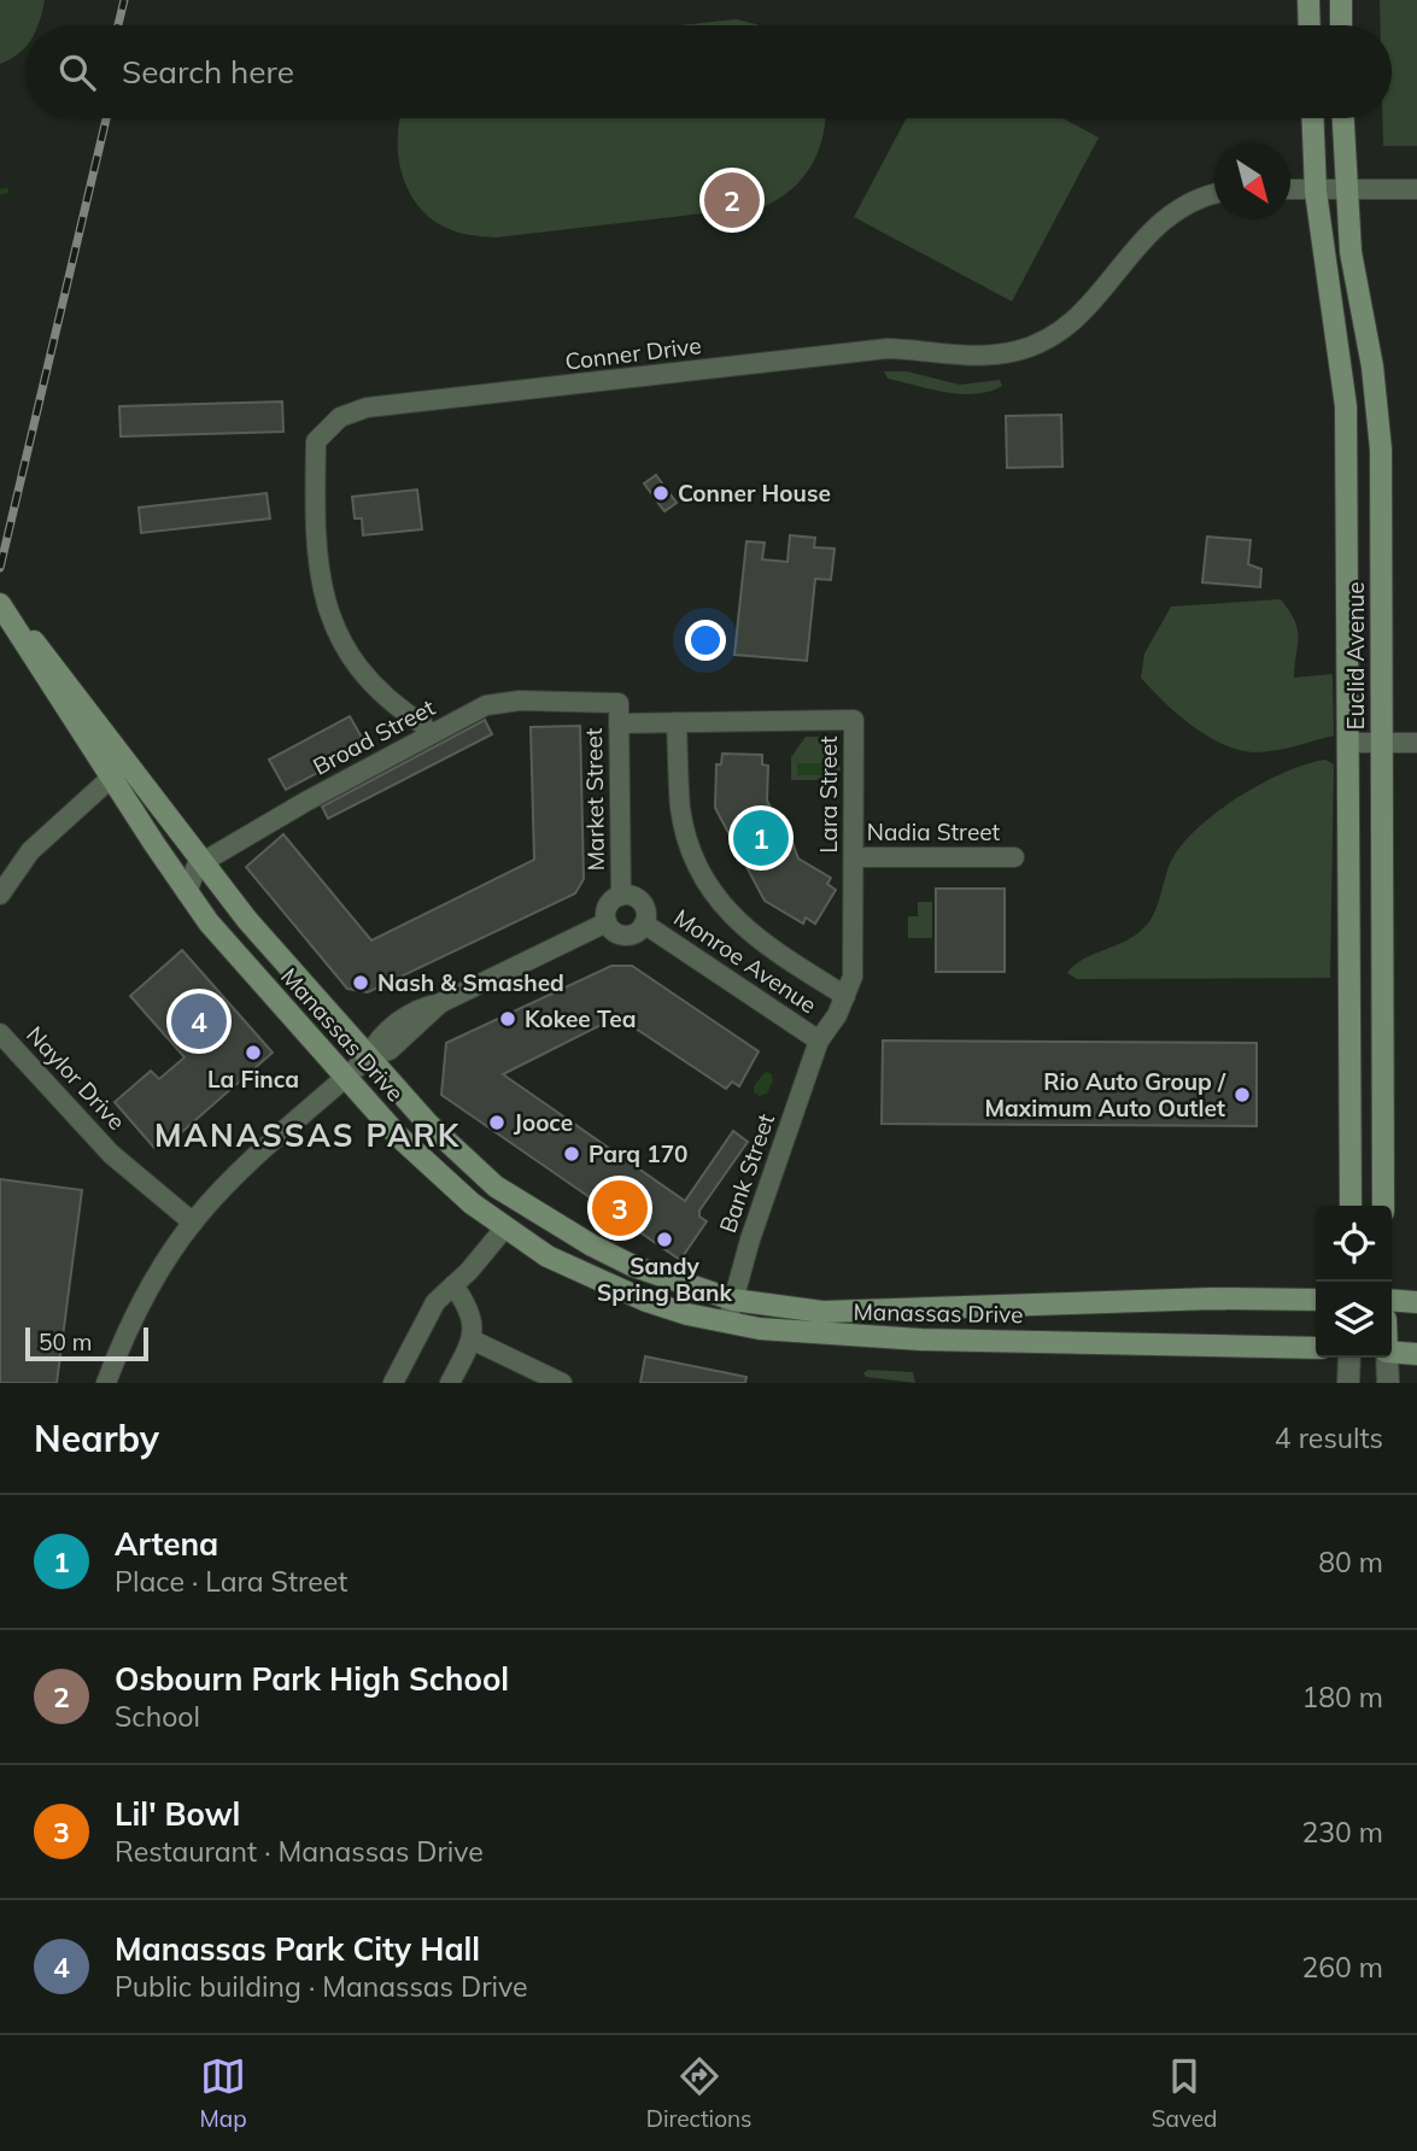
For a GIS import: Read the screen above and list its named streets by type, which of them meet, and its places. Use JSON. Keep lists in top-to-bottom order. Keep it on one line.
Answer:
{"streets":{"main road":["Euclid Avenue","Manassas Drive"],"street":["Conner Drive","Broad Street","Lara Street","Market Street","Nadia Street","Monroe Avenue","Naylor Drive","Bank Street"]},"crossings":[["Broad Street","Market Street"],["Broad Street","Manassas Drive"],["Lara Street","Market Street"],["Lara Street","Nadia Street"],["Lara Street","Monroe Avenue"],["Lara Street","Bank Street"],["Market Street","Monroe Avenue"],["Monroe Avenue","Bank Street"],["Manassas Drive","Bank Street"]],"districts":["MANASSAS PARK"],"places":["Conner House","Nash & Smashed","Kokee Tea","La Finca","Rio Auto Group / Maximum Auto Outlet","Jooce","Parq 170","Sandy Spring Bank"],"scale_bar":"50 m","north":"bottom right","page":{"search":"Search here","pins":["2","1","4","3"],"scale":"50 m","heading":["Nearby","4 results"],"list":[{"mark":"1","name":"Artena","note":"Place · Lara Street","value":"80 m"},{"mark":"2","name":"Osbourn Park High School","note":"School","value":"180 m"},{"mark":"3","name":"Lil' Bowl","note":"Restaurant · Manassas Drive","value":"230 m"},{"mark":"4","name":"Manassas Park City Hall","note":"Public building · Manassas Drive","value":"260 m"}],"nav":["Map","Directions","Saved"]}}
